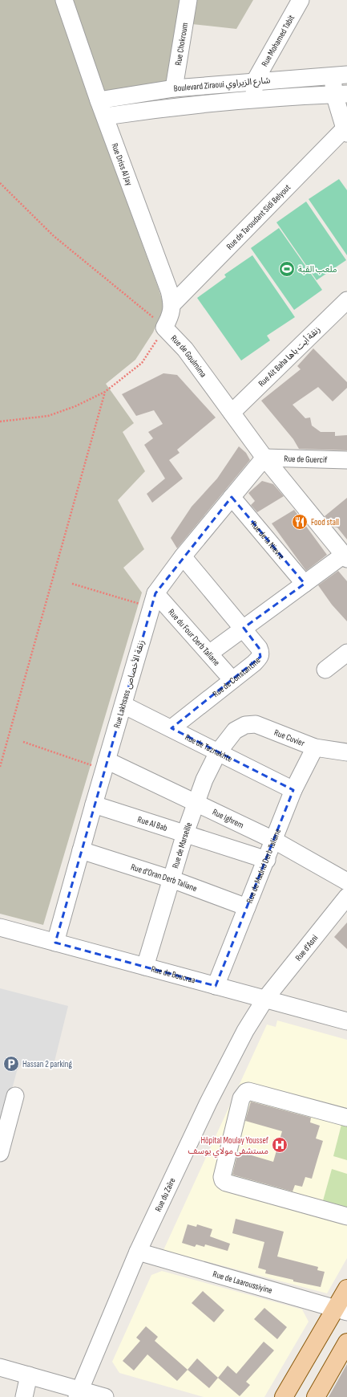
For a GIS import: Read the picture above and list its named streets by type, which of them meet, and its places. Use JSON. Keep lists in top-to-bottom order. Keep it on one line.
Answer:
{"streets":{"street":["Rue Mohamed Tabit","Rue Chokroum","Boulevard Ziraoui شارع الزيراوي","Rue Driss Al Jay","Rue de Taroudant Sidi Belyout","Rue de Goulmima","Rue Ait Baha زنقة أيت باها","Rue de Guercif","Rue de la Nievre","Rue du Four Derb Taliane","Rue de Constantine","Rue Lakhsass زنقة الأخصاص","Rue Cuvier","Rue de Taznakhte","Rue Ighrem","Rue Al Bab","Rue de Marseille","Rue de Madrid Derb Taliane","Rue d'Oran Derb Taliane","Rue d'Asni","Rue de Boucraa","Rue du Zaïre","Rue de Laaroussiyine"]},"crossings":[["Rue Mohamed Tabit","Boulevard Ziraoui شارع الزيراوي"],["Rue Chokroum","Boulevard Ziraoui شارع الزيراوي"],["Boulevard Ziraoui شارع الزيراوي","Rue Driss Al Jay"],["Rue Driss Al Jay","Rue de Taroudant Sidi Belyout"],["Rue de Goulmima","Rue Ait Baha زنقة أيت باها"],["Rue de Goulmima","Rue de Guercif"],["Rue de Goulmima","Rue Lakhsass زنقة الأخصاص"],["Rue de Guercif","Rue Lakhsass زنقة الأخصاص"],["Rue de la Nievre","Rue Lakhsass زنقة الأخصاص"],["Rue du Four Derb Taliane","Rue de Constantine"],["Rue du Four Derb Taliane","Rue Lakhsass زنقة الأخصاص"],["Rue de Constantine","Rue Lakhsass زنقة الأخصاص"],["Rue de Constantine","Rue de Taznakhte"],["Rue Lakhsass زنقة الأخصاص","Rue de Taznakhte"],["Rue Lakhsass زنقة الأخصاص","Rue Ighrem"],["Rue Lakhsass زنقة الأخصاص","Rue Al Bab"],["Rue Lakhsass زنقة الأخصاص","Rue d'Oran Derb Taliane"],["Rue Lakhsass زنقة الأخصاص","Rue de Boucraa"],["Rue Cuvier","Rue de Marseille"],["Rue Cuvier","Rue de Madrid Derb Taliane"],["Rue de Taznakhte","Rue de Marseille"],["Rue de Taznakhte","Rue de Madrid Derb Taliane"],["Rue Ighrem","Rue de Marseille"],["Rue Ighrem","Rue de Madrid Derb Taliane"],["Rue Al Bab","Rue de Marseille"],["Rue Al Bab","Rue de Madrid Derb Taliane"],["Rue de Marseille","Rue d'Oran Derb Taliane"],["Rue de Marseille","Rue de Boucraa"],["Rue de Madrid Derb Taliane","Rue d'Oran Derb Taliane"],["Rue de Madrid Derb Taliane","Rue de Boucraa"],["Rue d'Asni","Rue de Boucraa"],["Rue d'Asni","Rue du Zaïre"],["Rue de Boucraa","Rue du Zaïre"],["Rue du Zaïre","Rue de Laaroussiyine"]],"places":{"sports":["ملعب القبة"],"restaurant":["Food stall"],"parking":["Hassan 2 parking"],"hospital":["Hôpital Moulay Youssef مستشفى مولاي يوسف"]}}
